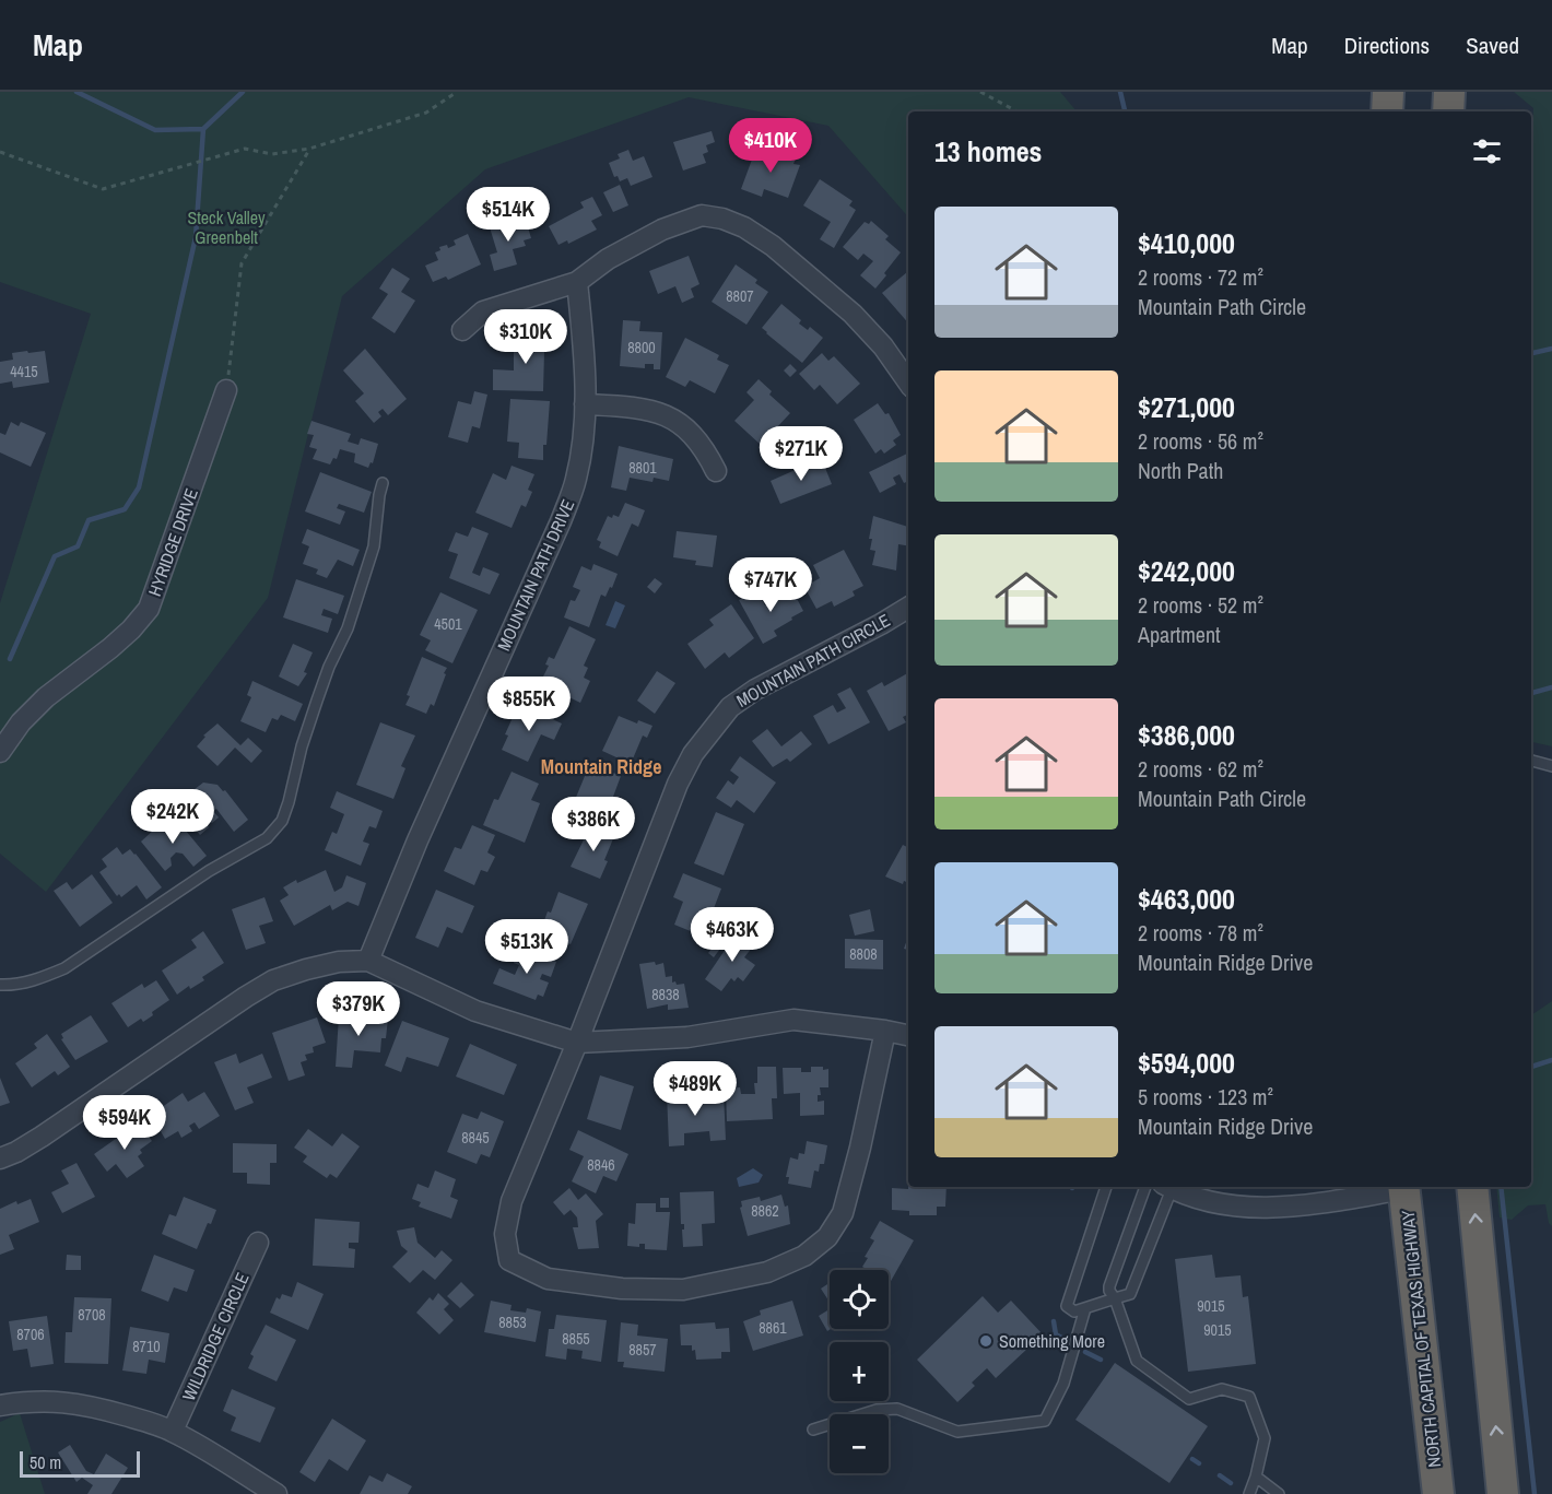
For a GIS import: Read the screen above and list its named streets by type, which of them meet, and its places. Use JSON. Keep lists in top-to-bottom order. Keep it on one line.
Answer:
{"streets":{"highway":["NORTH CAPITAL OF TEXAS HIGHWAY"],"street":["HYRIDGE DRIVE","MOUNTAIN PATH DRIVE","MOUNTAIN PATH CIRCLE","WILDRIDGE CIRCLE"]},"districts":["Mountain Ridge"],"parks":["Steck Valley Greenbelt"],"places":["Something More"],"house_numbers":["8807","8800","4415","8801","4501","8808","8838","8845","8846","8862","9015","8708","8853","8861","9015","8706","8855","8710","8857"],"scale_bar":"50 m","page":{"header":"Map","nav":["Map","Directions","Saved"],"heading":"13 homes","price":["$410K","$514K","$310K","$271K","$747K","$855K","$242K","$386K","$463K","$513K","$379K","$489K","$594K"],"list":[{"name":"$410,000","note":"2 rooms · 72 m² · Mountain Path Circle"},{"name":"$271,000","note":"2 rooms · 56 m² · North Path"},{"name":"$242,000","note":"2 rooms · 52 m² · Apartment"},{"name":"$386,000","note":"2 rooms · 62 m² · Mountain Path Circle"},{"name":"$463,000","note":"2 rooms · 78 m² · Mountain Ridge Drive"},{"name":"$594,000","note":"5 rooms · 123 m² · Mountain Ridge Drive"}],"map_buttons":["+","−"],"scale":"50 m"}}
